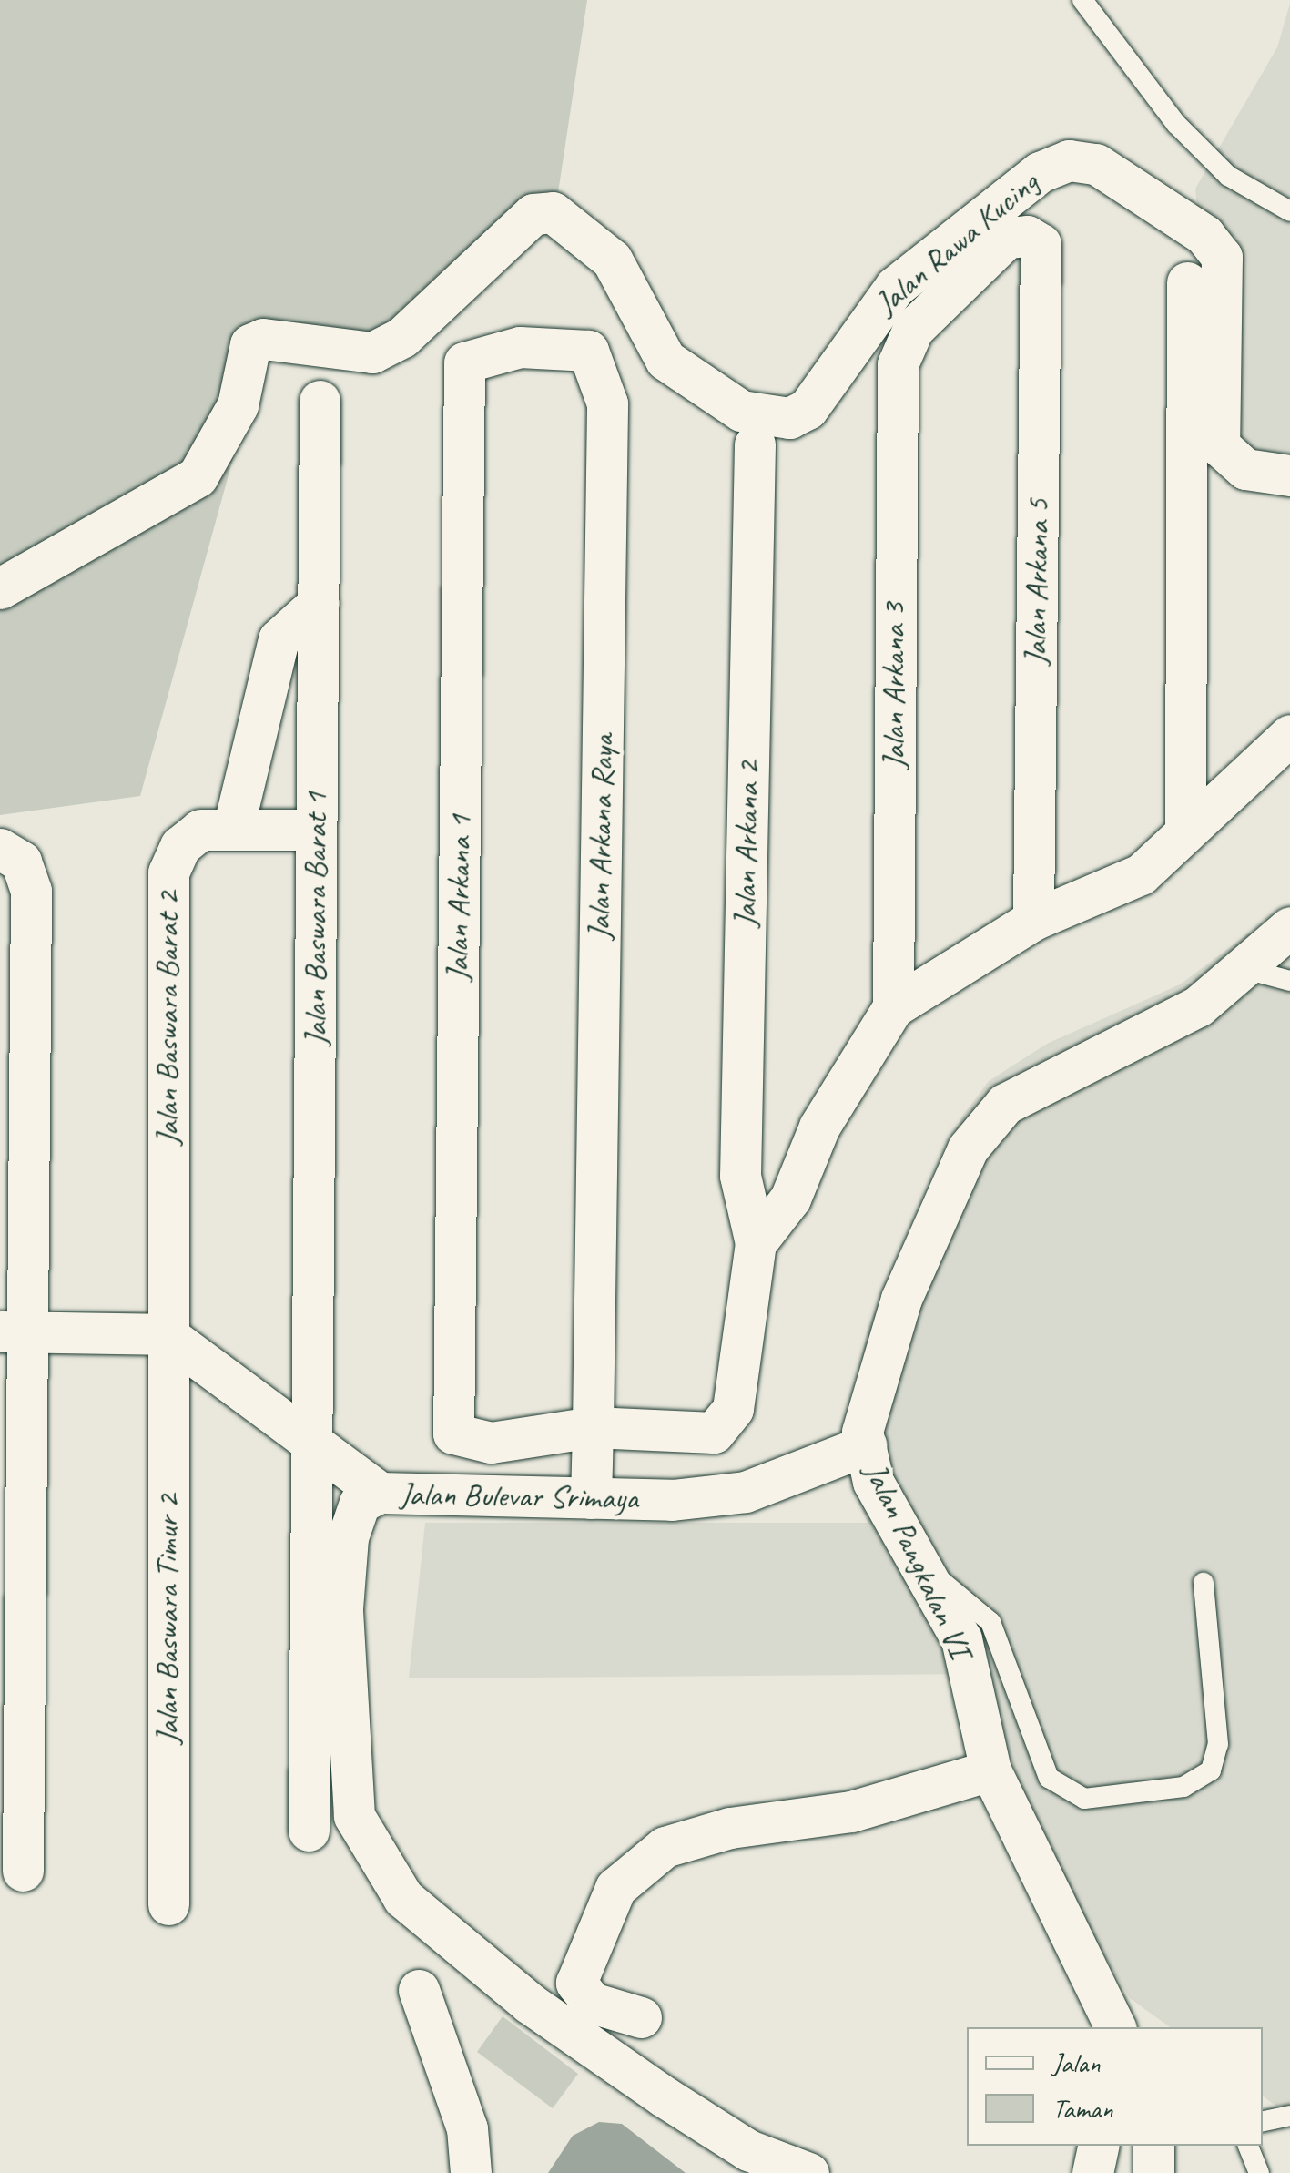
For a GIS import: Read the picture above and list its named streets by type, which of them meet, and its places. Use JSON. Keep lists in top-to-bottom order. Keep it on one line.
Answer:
{"streets":{"street":["Jalan Rawa Kucing","Jalan Arkana 5","Jalan Arkana 3","Jalan Arkana Raya","Jalan Arkana 2","Jalan Arkana 1","Jalan Baswara Barat 1","Jalan Baswara Barat 2","Jalan Bulevar Srimaya","Jalan Pangkalan VI","Jalan Baswara Timur 2"]},"crossings":[["Jalan Arkana 5","Jalan Arkana 3"],["Jalan Arkana Raya","Jalan Arkana 1"],["Jalan Baswara Barat 1","Jalan Baswara Barat 2"],["Jalan Baswara Barat 2","Jalan Baswara Timur 2"],["Jalan Bulevar Srimaya","Jalan Pangkalan VI"]],"legend":["Jalan","Taman"]}
